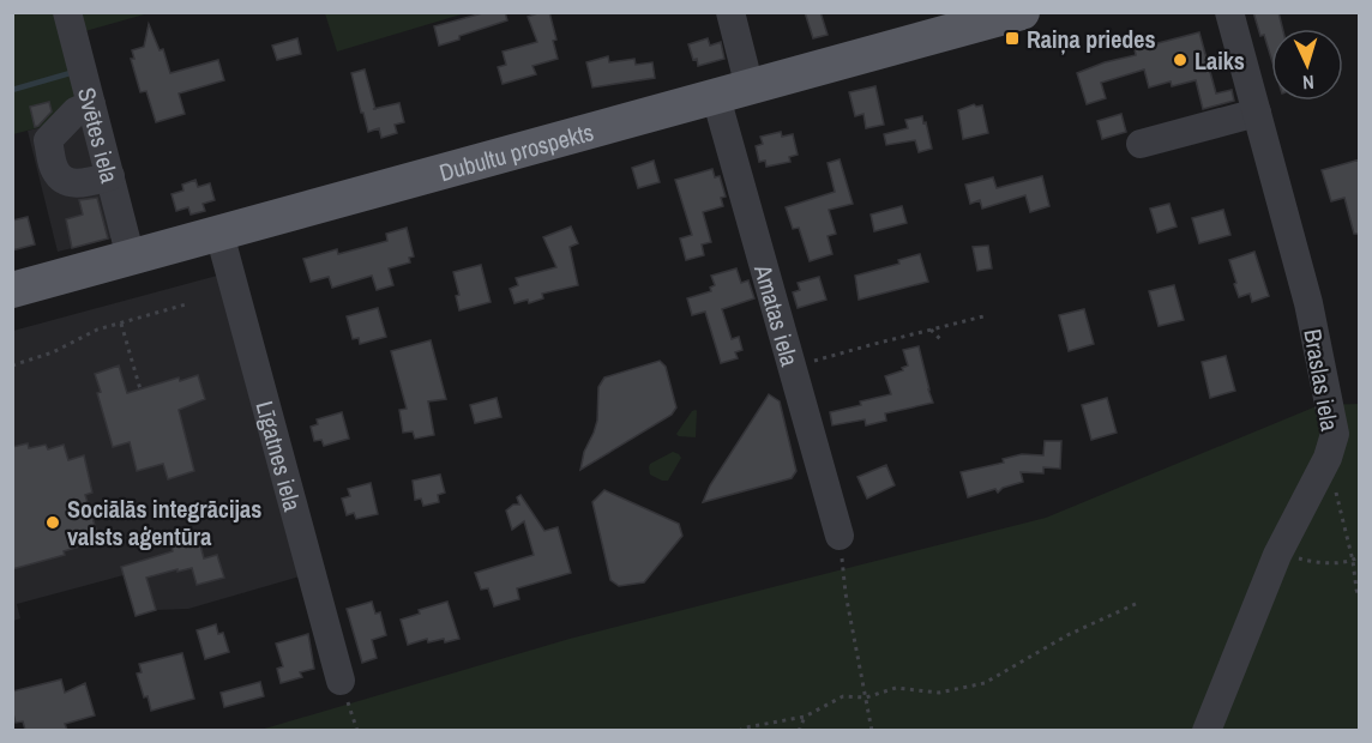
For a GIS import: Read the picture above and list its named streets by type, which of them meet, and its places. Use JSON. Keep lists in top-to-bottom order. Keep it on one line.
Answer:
{"streets":{"main road":["Dubultu prospekts"],"street":["Svētes iela","Amatas iela","Braslas iela","Līgatnes iela"]},"crossings":[["Svētes iela","Dubultu prospekts"],["Dubultu prospekts","Amatas iela"],["Dubultu prospekts","Līgatnes iela"]],"places":{"transit":["Raiņa priedes"],"other":["Laiks","Sociālās integrācijas valsts aģentūra"]},"north":"bottom"}
